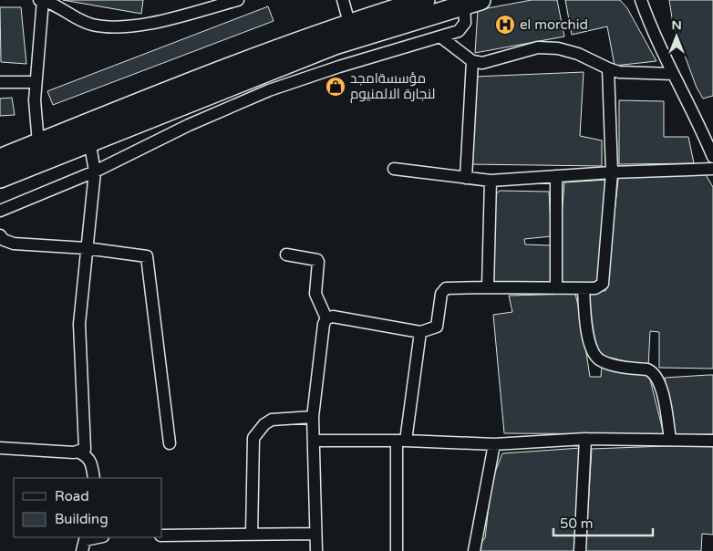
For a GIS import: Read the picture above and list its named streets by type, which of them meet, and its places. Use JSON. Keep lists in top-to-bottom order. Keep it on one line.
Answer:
{"places":{"hospital":["el morchid"],"shop":["مؤسسةامجد لنجارة الالمنيوم"]},"legend":["Road","Building"],"scale_bar":"50 m","north":"top"}
